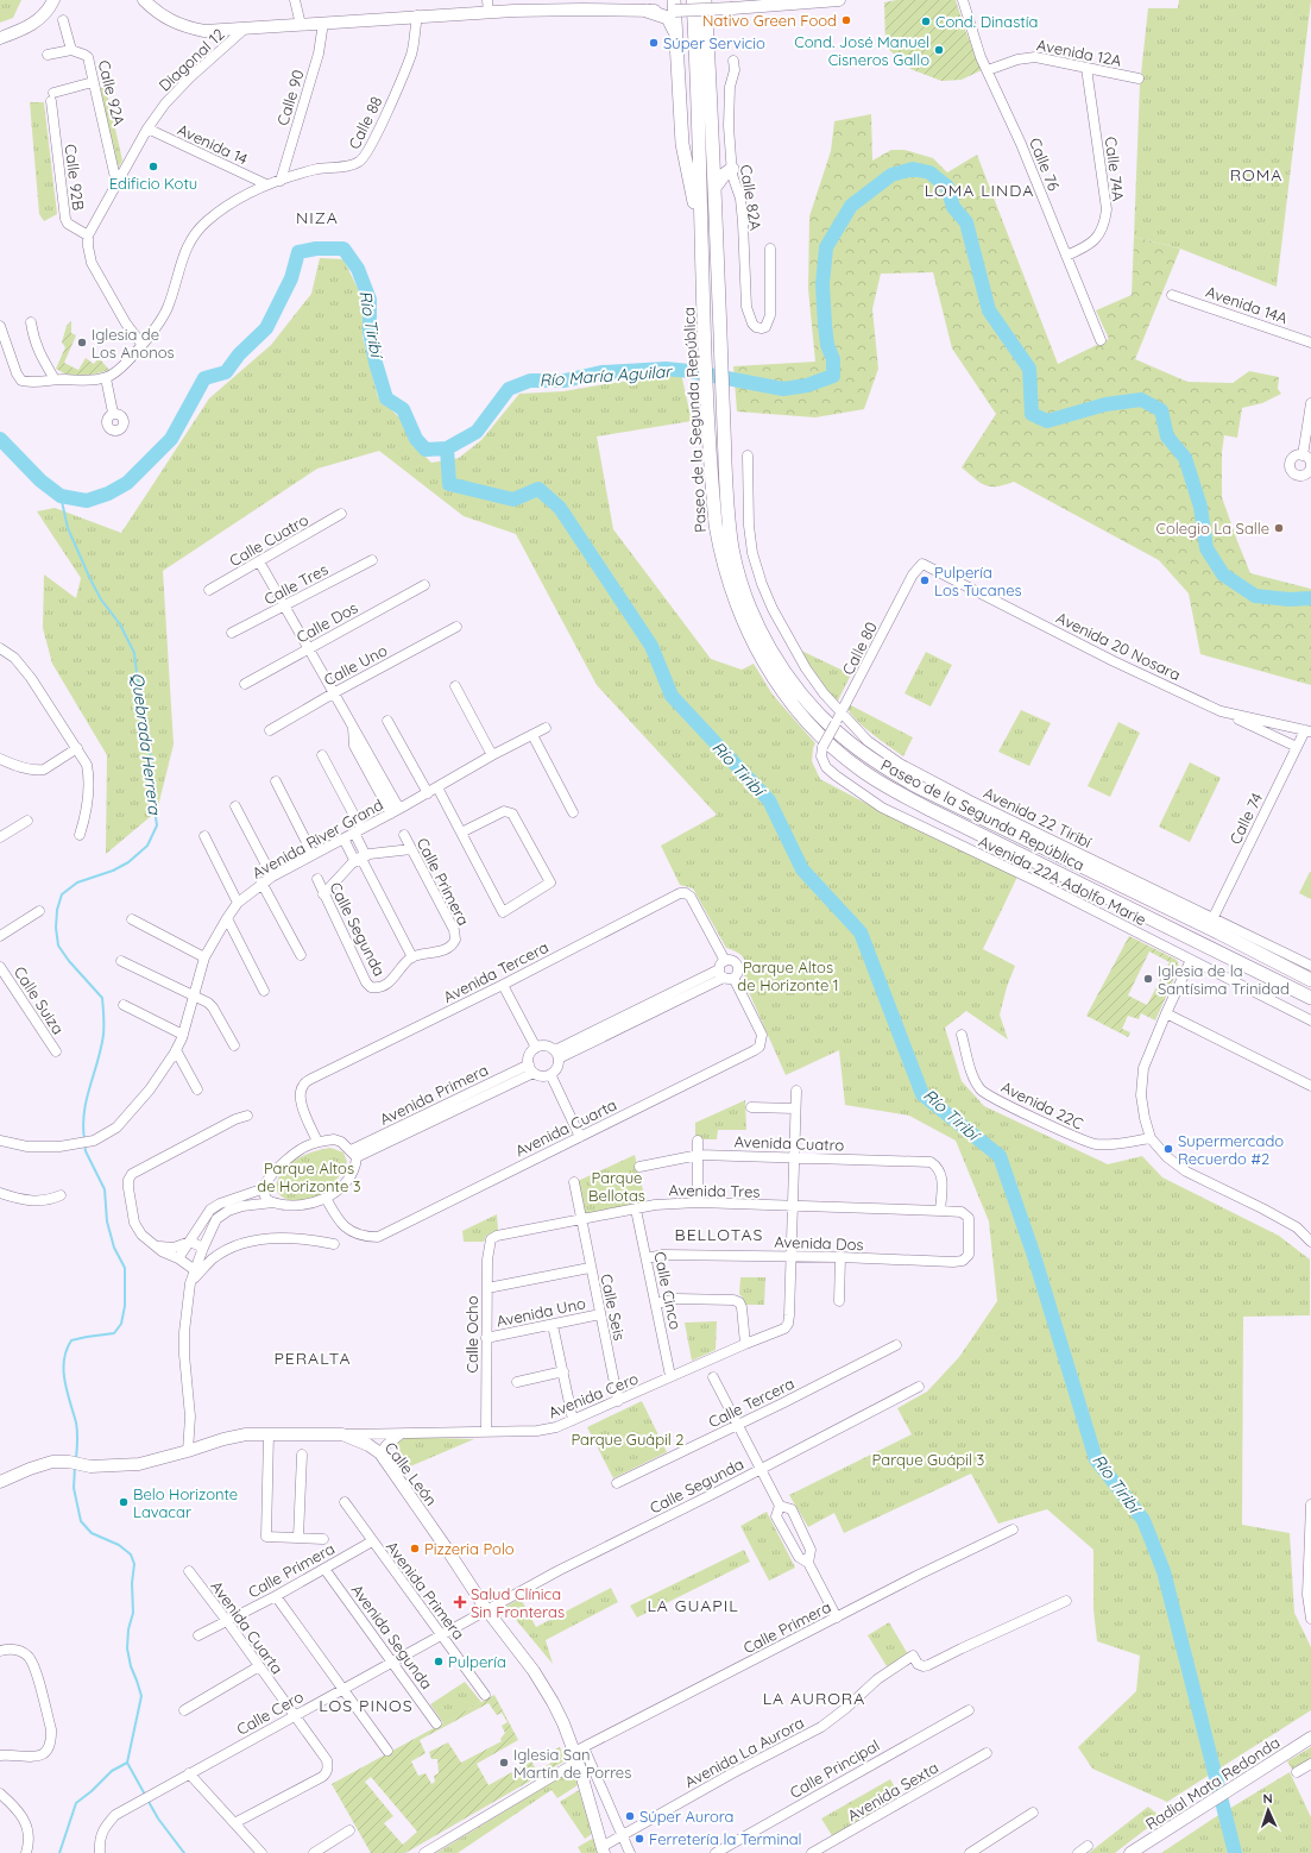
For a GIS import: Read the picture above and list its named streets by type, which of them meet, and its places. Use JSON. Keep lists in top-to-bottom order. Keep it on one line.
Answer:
{"streets":{"highway":["Paseo de la Segunda República"],"main road":["Calle León","Radial Mata Redonda"],"street":["Avenida 12A","Diagonal 12","Calle 92A","Calle 90","Calle 88","Avenida 14","Calle 76","Calle 74A","Calle 92B","Calle 82A","Avenida 14A","Calle Cuatro","Calle Tres","Calle Dos","Avenida 20 Nosara","Calle 80","Calle Uno","Avenida 22 Tiribí","Calle 74","Avenida River Grand","Avenida 22A Adolfo Marie","Calle Primera","Calle Segunda","Avenida Tercera","Calle Suiza","Avenida Primera","Avenida 22C","Avenida Cuarta","Avenida Cuatro","Avenida Tres","Avenida Dos","Calle Cinco","Calle Seis","Avenida Uno","Calle Ocho","Avenida Cero","Calle Tercera","Avenida Segunda","Calle Cero","Avenida La Aurora","Calle Principal","Avenida Sexta"]},"crossings":[["Avenida 12A","Calle 76"],["Avenida 12A","Calle 74A"],["Diagonal 12","Calle 92A"],["Diagonal 12","Avenida 14"],["Diagonal 12","Calle 92B"],["Calle 92A","Calle 92B"],["Calle 90","Calle 88"],["Calle 76","Calle 74A"],["Avenida 20 Nosara","Calle 80"],["Avenida 20 Nosara","Calle 74"],["Calle 80","Avenida 22 Tiribí"],["Calle 80","Avenida 22A Adolfo Marie"],["Avenida 22 Tiribí","Calle 74"],["Calle Primera","Calle Segunda"],["Calle Primera","Avenida Primera"],["Calle Primera","Avenida Cuarta"],["Calle Primera","Calle León"],["Calle Primera","Avenida Segunda"],["Calle Segunda","Calle León"],["Calle Segunda","Calle Cero"],["Avenida Tercera","Avenida Cuarta"],["Avenida Primera","Calle Cero"],["Avenida Cuarta","Calle Cero"],["Avenida Cuatro","Avenida Tres"],["Avenida Cuatro","Avenida Dos"],["Avenida Tres","Avenida Dos"],["Avenida Tres","Calle Cinco"],["Avenida Tres","Calle Seis"],["Avenida Tres","Calle Ocho"],["Avenida Dos","Calle Cinco"],["Avenida Dos","Avenida Cero"],["Calle Cinco","Avenida Cero"],["Calle Seis","Avenida Uno"],["Calle Seis","Avenida Cero"],["Avenida Uno","Calle Ocho"],["Calle Ocho","Avenida Cero"],["Avenida Cero","Calle León"],["Calle León","Calle Cero"],["Calle León","Avenida La Aurora"],["Avenida Segunda","Calle Cero"]],"districts":["ROMA","LOMA LINDA","NIZA","BELLOTAS","PERALTA","LA GUAPIL","LA AURORA","LOS PINOS"],"water":["Río Tiribí","Río María Aguilar","Quebrada Herrera"],"parks":["Parque Altos de Horizonte 1","Parque Altos de Horizonte 3","Parque Bellotas","Parque Guápil 2","Parque Guápil 3"],"places":{"other":["Nativo Green Food","Cond. Dinastía","Súper Servicio","Cond. José Manuel Cisneros Gallo","Edificio Kotu","Iglesia de Los Anonos","Colegio La Salle","Pulpería Los Tucanes","Iglesia de la Santísima Trinidad","Supermercado Recuerdo #2","Belo Horizonte Lavacar","Pizzeria Polo","Pulpería","Iglesia San Martín de Porres","Súper Aurora","Ferretería la Terminal"],"health":["Salud Clínica Sin Fronteras"]},"north":"top"}
